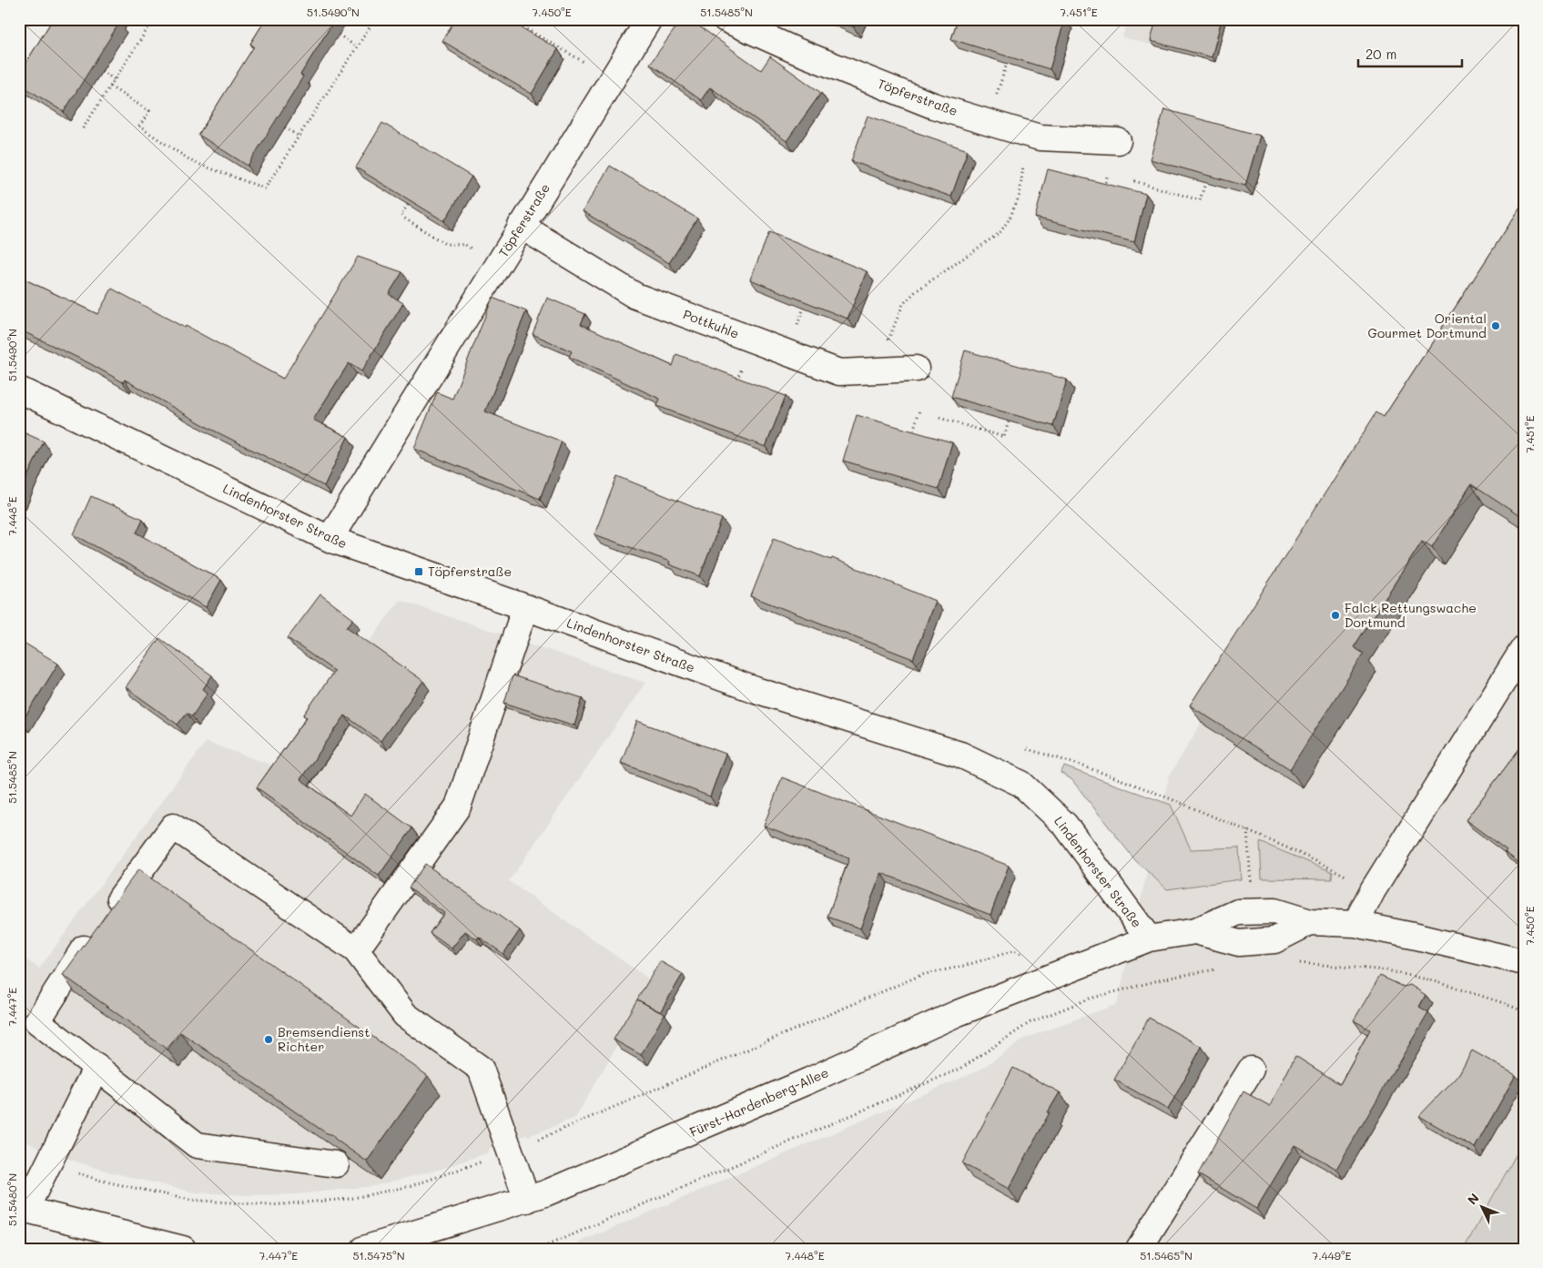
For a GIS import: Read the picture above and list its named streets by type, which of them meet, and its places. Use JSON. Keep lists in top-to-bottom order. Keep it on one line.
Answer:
{"streets":{"street":["Töpferstraße","Pottkuhle","Lindenhorster Straße","Fürst-Hardenberg-Allee"]},"crossings":[["Töpferstraße","Pottkuhle"],["Töpferstraße","Lindenhorster Straße"],["Lindenhorster Straße","Fürst-Hardenberg-Allee"]],"places":{"other":["Oriental Gourmet Dortmund","Falck Rettungswache Dortmund","Bremsendienst Richter"],"transit":["Töpferstraße"]},"scale_bar":"20 m","north":"top left","coordinates":["51.5490°N","7.450°E","51.5485°N","7.451°E","7.448°E","7.447°E","51.5480°N","51.5475°N","51.5465°N","7.449°E"]}
